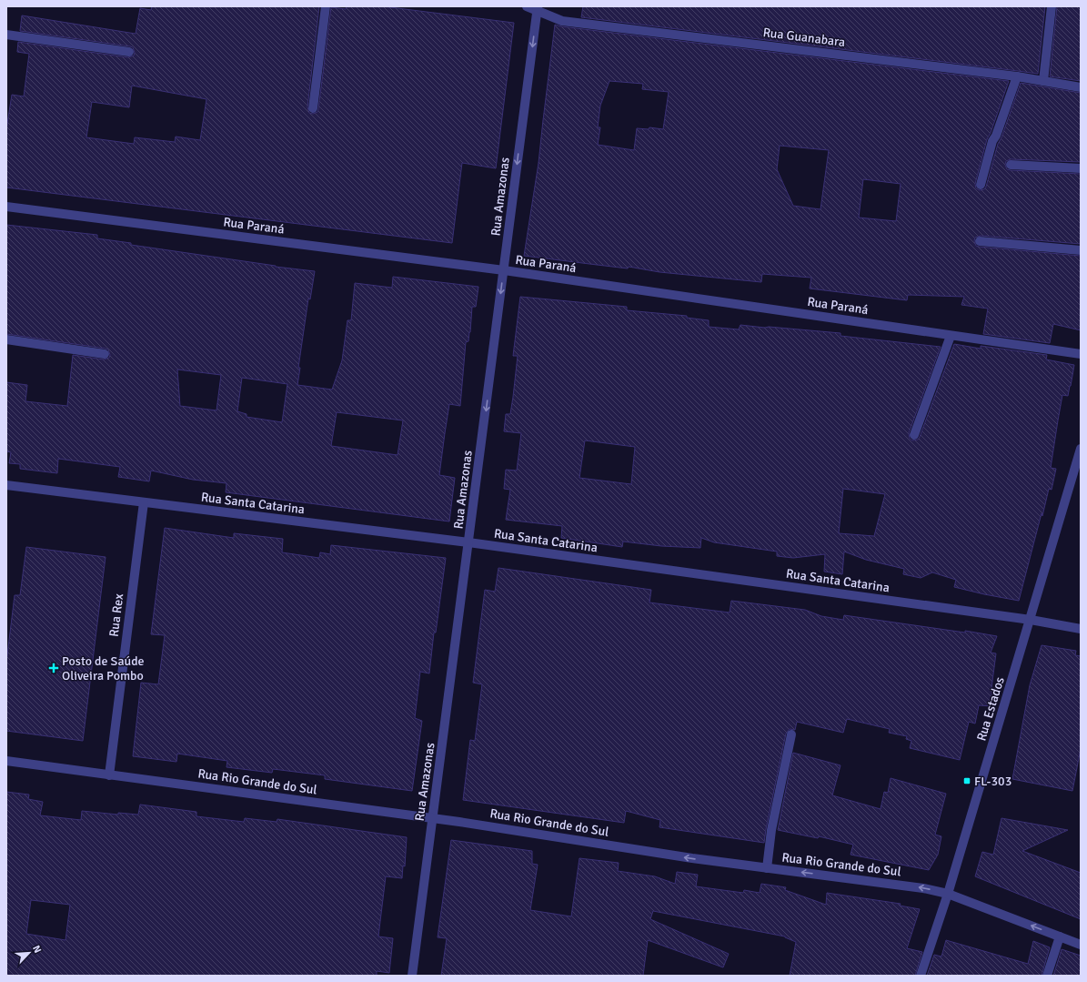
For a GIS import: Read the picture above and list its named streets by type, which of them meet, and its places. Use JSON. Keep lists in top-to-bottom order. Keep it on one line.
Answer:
{"streets":{"street":["Rua Guanabara","Rua Amazonas","Rua Paraná","Rua Santa Catarina","Rua Rex","Rua Estados","Rua Rio Grande do Sul"]},"crossings":[["Rua Guanabara","Rua Amazonas"],["Rua Amazonas","Rua Paraná"],["Rua Amazonas","Rua Santa Catarina"],["Rua Amazonas","Rua Rio Grande do Sul"],["Rua Santa Catarina","Rua Rex"],["Rua Santa Catarina","Rua Estados"],["Rua Rex","Rua Rio Grande do Sul"],["Rua Estados","Rua Rio Grande do Sul"]],"one_way":["Rua Amazonas","Rua Rio Grande do Sul"],"places":{"health":["Posto de Saúde Oliveira Pombo"],"transit":["FL-303"]},"north":"top right"}
